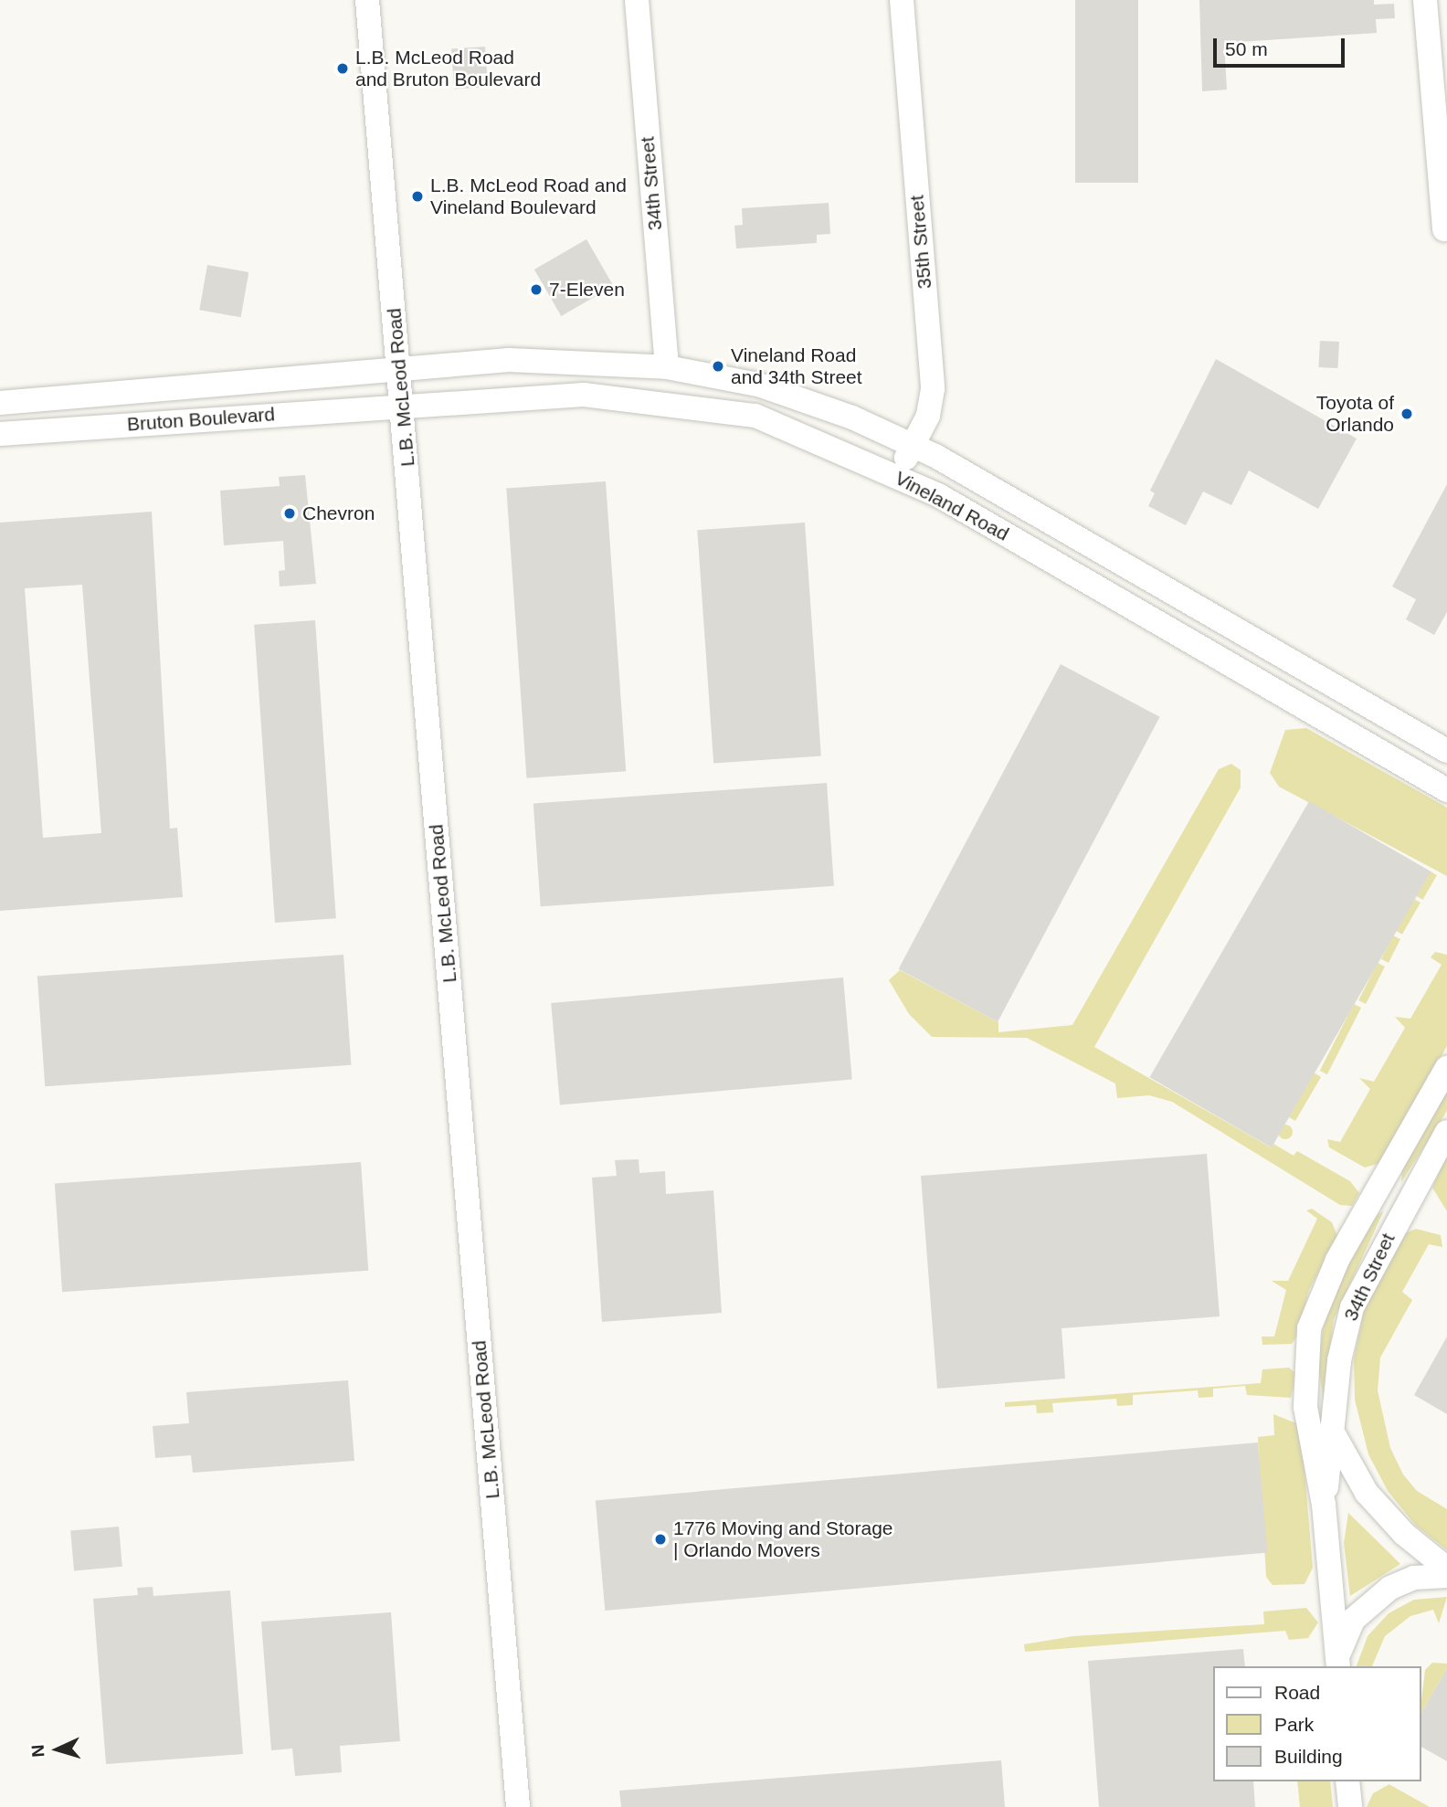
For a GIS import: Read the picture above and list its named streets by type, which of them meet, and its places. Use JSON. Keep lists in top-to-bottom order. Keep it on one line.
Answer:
{"streets":{"street":["34th Street","35th Street","L.B. McLeod Road","Bruton Boulevard","Vineland Road"]},"crossings":[["34th Street","Vineland Road"],["35th Street","Vineland Road"],["L.B. McLeod Road","Bruton Boulevard"],["L.B. McLeod Road","Vineland Road"],["Bruton Boulevard","Vineland Road"]],"places":["L.B. McLeod Road and Bruton Boulevard","L.B. McLeod Road and Vineland Boulevard","7-Eleven","Vineland Road and 34th Street","Toyota of Orlando","Chevron","1776 Moving and Storage | Orlando Movers"],"legend":["Road","Park","Building"],"scale_bar":"50 m","north":"left"}
